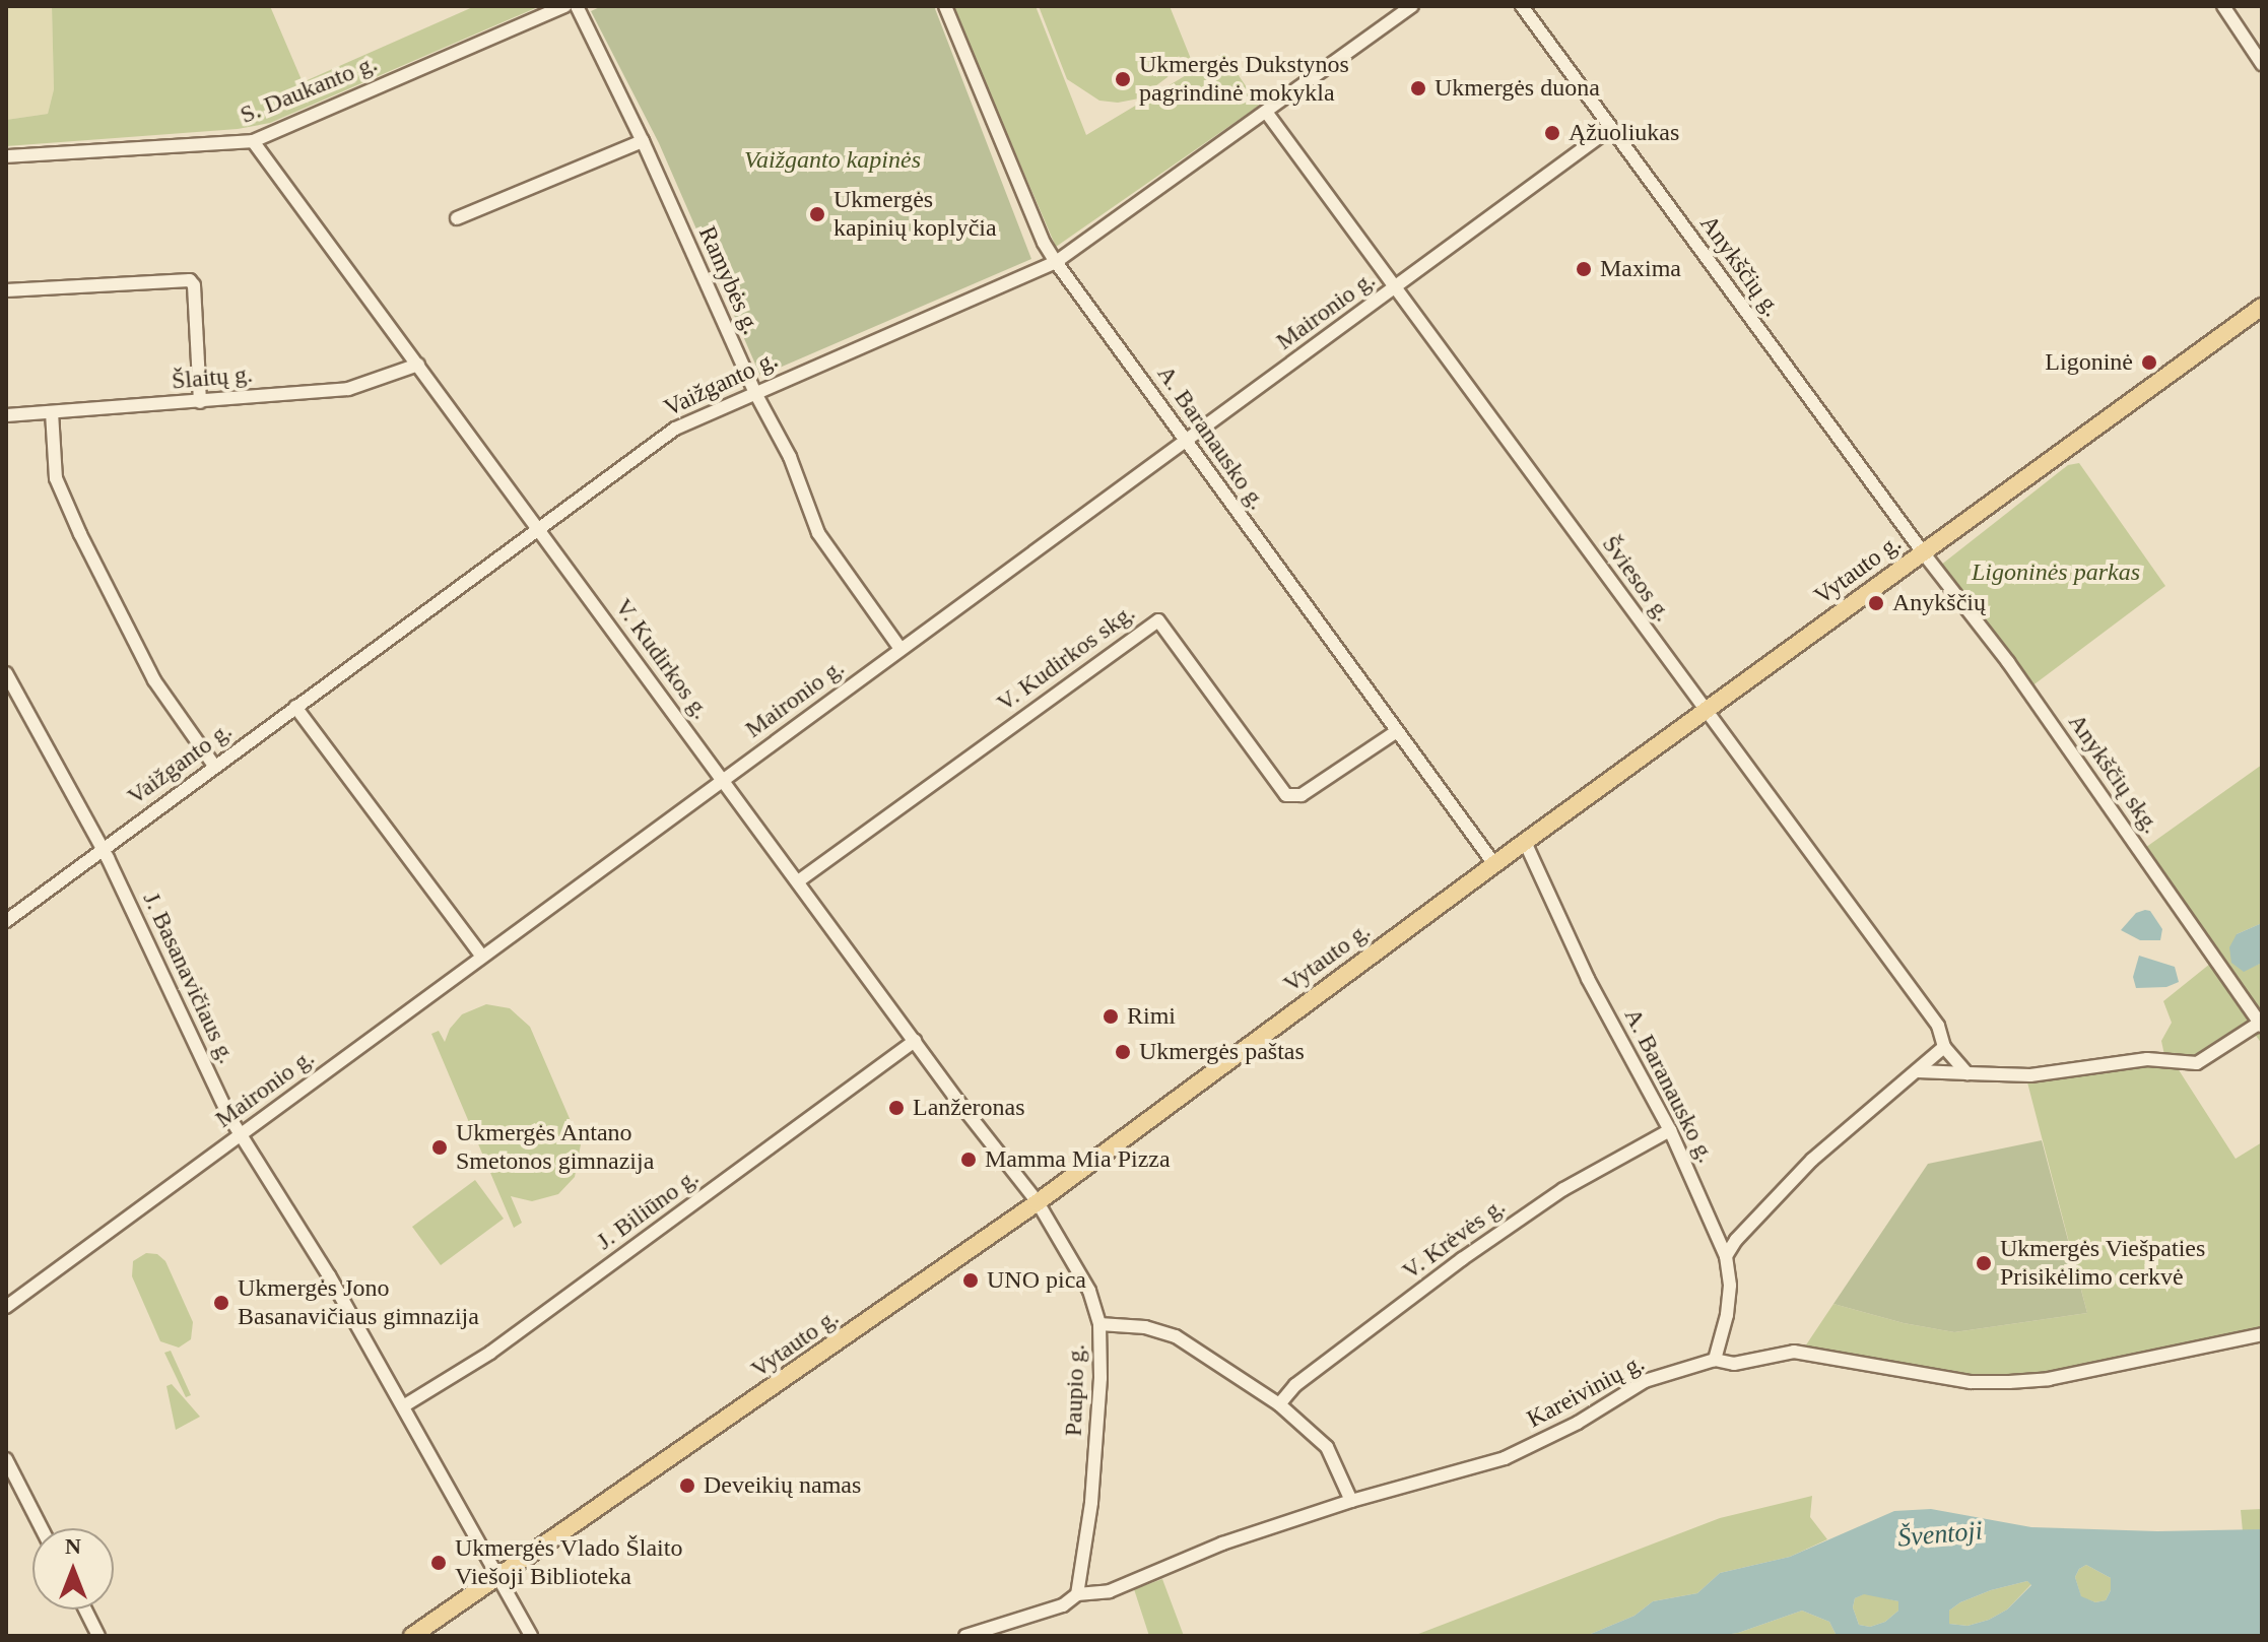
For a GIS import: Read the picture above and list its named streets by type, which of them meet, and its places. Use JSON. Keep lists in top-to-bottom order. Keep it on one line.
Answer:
{"streets":{"main road":["Vytauto g."],"street":["S. Daukanto g.","Anykščių g.","Ramybės g.","Maironio g.","Šlaitų g.","Vaižganto g.","A. Baranausko g.","Šviesos g.","V. Kudirkos skg.","V. Kudirkos g.","Anykščių skg.","J. Basanavičiaus g.","J. Biliūno g.","V. Krėvės g.","Paupio g.","Kareivinių g."]},"crossings":[["S. Daukanto g.","V. Kudirkos g."],["Anykščių g.","Maironio g."],["Anykščių g.","Vytauto g."],["Anykščių g.","Anykščių skg."],["Ramybės g.","Maironio g."],["Ramybės g.","Vaižganto g."],["Maironio g.","A. Baranausko g."],["Maironio g.","Šviesos g."],["Maironio g.","V. Kudirkos g."],["Maironio g.","J. Basanavičiaus g."],["Šlaitų g.","V. Kudirkos g."],["Vaižganto g.","A. Baranausko g."],["Vaižganto g.","Šviesos g."],["Vaižganto g.","V. Kudirkos g."],["Vaižganto g.","J. Basanavičiaus g."],["A. Baranausko g.","Vytauto g."],["A. Baranausko g.","V. Kudirkos skg."],["A. Baranausko g.","V. Krėvės g."],["A. Baranausko g.","Kareivinių g."],["Vytauto g.","Šviesos g."],["Vytauto g.","V. Kudirkos g."],["Vytauto g.","Anykščių skg."],["Vytauto g.","J. Basanavičiaus g."],["Vytauto g.","Paupio g."],["V. Kudirkos skg.","V. Kudirkos g."],["V. Kudirkos g.","J. Biliūno g."],["V. Kudirkos g.","Paupio g."],["J. Basanavičiaus g.","J. Biliūno g."]],"water":["Šventoji"],"parks":["Vaižganto kapinės","Ligoninės parkas"],"places":["Ukmergės Dukstynos pagrindinė mokykla","Ukmergės duona","Ąžuoliukas","Ukmergės kapinių koplyčia","Maxima","Ligoninė","Anykščių","Rimi","Ukmergės paštas","Lanžeronas","Ukmergės Antano Smetonos gimnazija","Mamma Mia Pizza","Ukmergės Viešpaties Prisikėlimo cerkvė","UNO pica","Ukmergės Jono Basanavičiaus gimnazija","Deveikių namas","Ukmergės Vlado Šlaito Viešoji Biblioteka"],"north":"top"}
